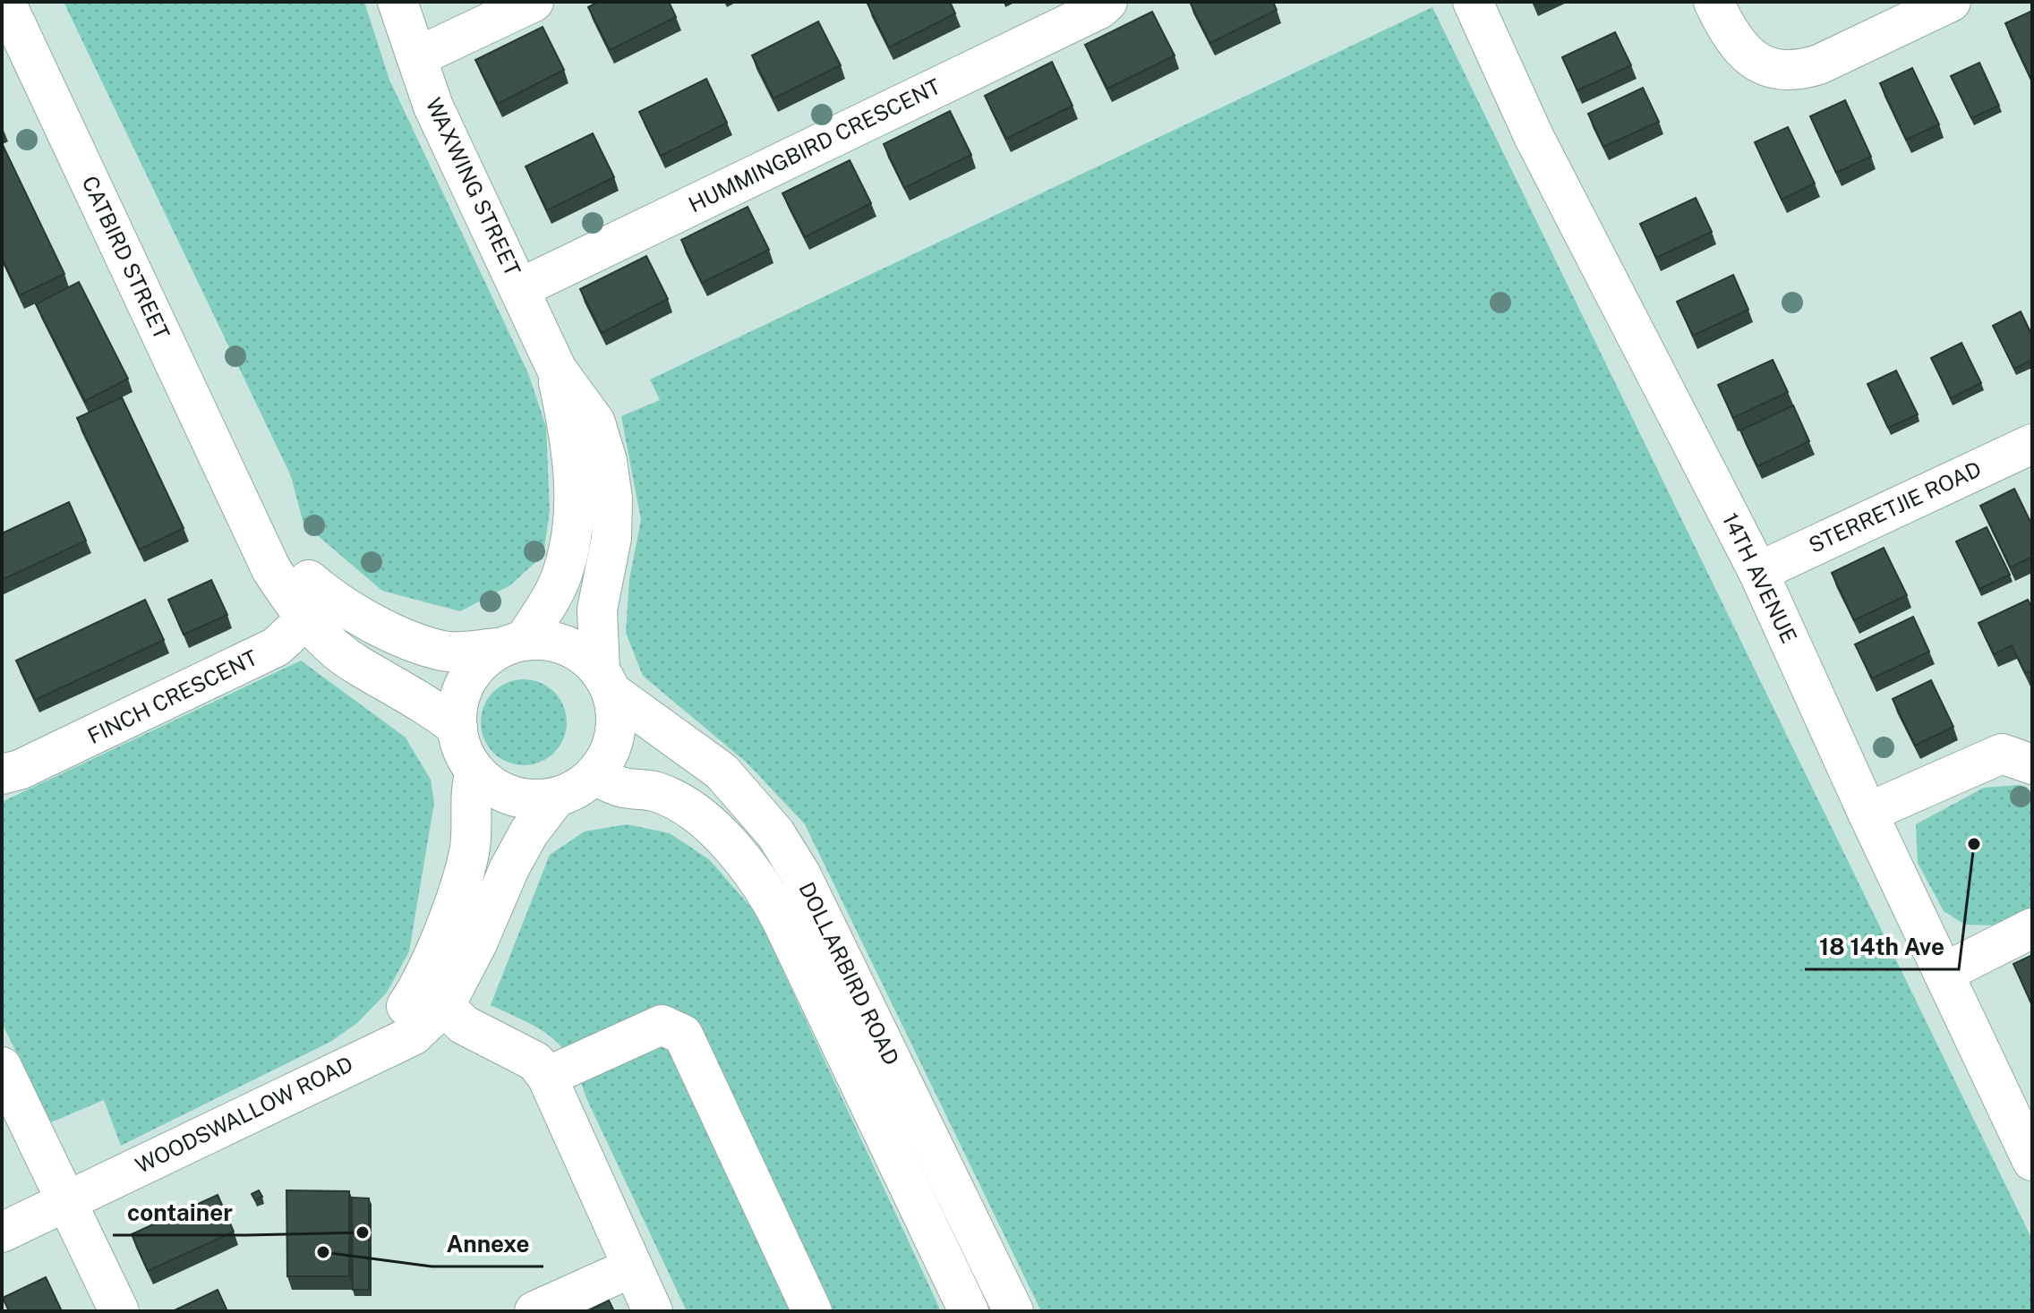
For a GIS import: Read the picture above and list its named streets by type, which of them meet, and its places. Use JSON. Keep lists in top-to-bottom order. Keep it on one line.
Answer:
{"streets":{"street":["HUMMINGBIRD CRESCENT","WAXWING STREET","CATBIRD STREET","STERRETJIE ROAD","14TH AVENUE","FINCH CRESCENT","DOLLARBIRD ROAD","WOODSWALLOW ROAD"]},"crossings":[["HUMMINGBIRD CRESCENT","WAXWING STREET"],["WAXWING STREET","CATBIRD STREET"],["WAXWING STREET","DOLLARBIRD ROAD"],["WAXWING STREET","WOODSWALLOW ROAD"],["CATBIRD STREET","FINCH CRESCENT"],["CATBIRD STREET","DOLLARBIRD ROAD"],["CATBIRD STREET","WOODSWALLOW ROAD"],["STERRETJIE ROAD","14TH AVENUE"],["DOLLARBIRD ROAD","WOODSWALLOW ROAD"]],"places":["18 14th Ave","container","Annexe"]}
